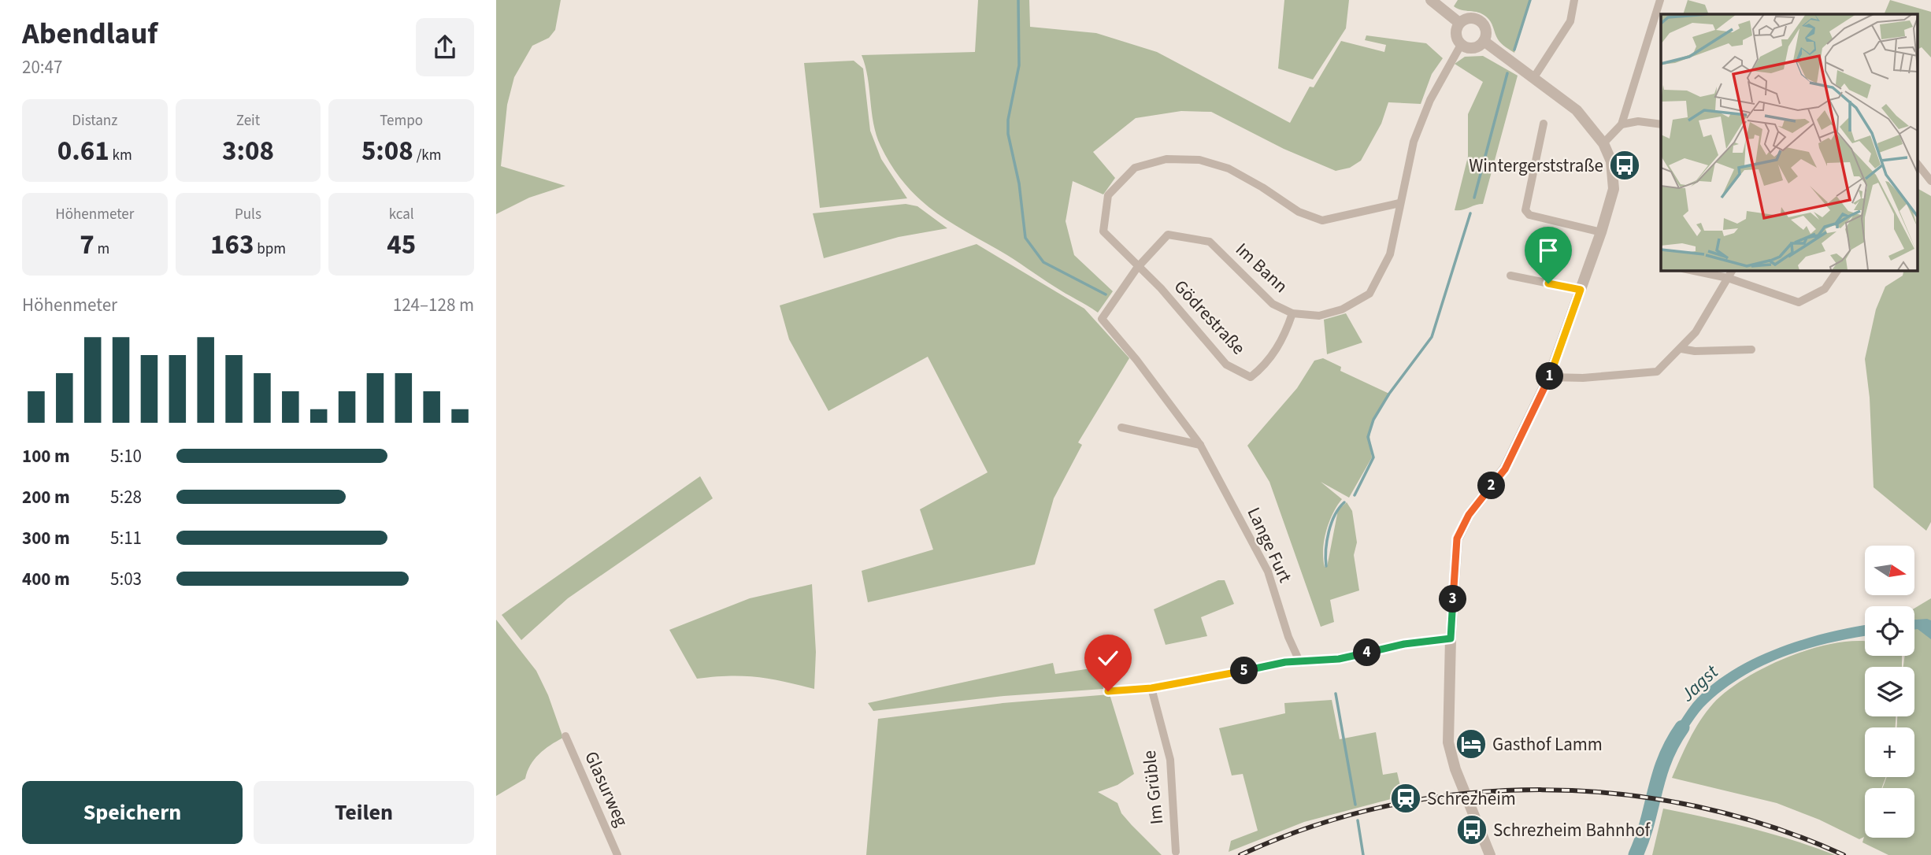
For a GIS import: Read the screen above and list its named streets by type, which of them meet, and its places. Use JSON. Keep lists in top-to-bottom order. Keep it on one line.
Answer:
{"streets":{"street":["Im Bann","Gödrestraße","Lange Furt","Im Grüble","Glasurweg"]},"crossings":[["Im Bann","Gödrestraße"],["Im Bann","Lange Furt"]],"water":["Jagst"],"places":{"bus stop":["Wintergerststraße","Schrezheim Bahnhof"],"hotel":["Gasthof Lamm"],"station":["Schrezheim"]},"north":"right","page":{"heading":["Abendlauf","20:47"],"stats":[["Distanz","0.61 km"],["Zeit","3:08"],["Tempo","5:08 /km"],["Höhenmeter","7 m"],["Puls","163 bpm"],["kcal","45"]],"chart":["Höhenmeter","124–128 m"],"pins":["1","2","3","4","5"],"list":[{"name":"100 m","note":"5:10"},{"name":"200 m","note":"5:28"},{"name":"300 m","note":"5:11"},{"name":"400 m","note":"5:03"}],"map_buttons":["+","−"],"buttons":["Speichern","Teilen"]}}
